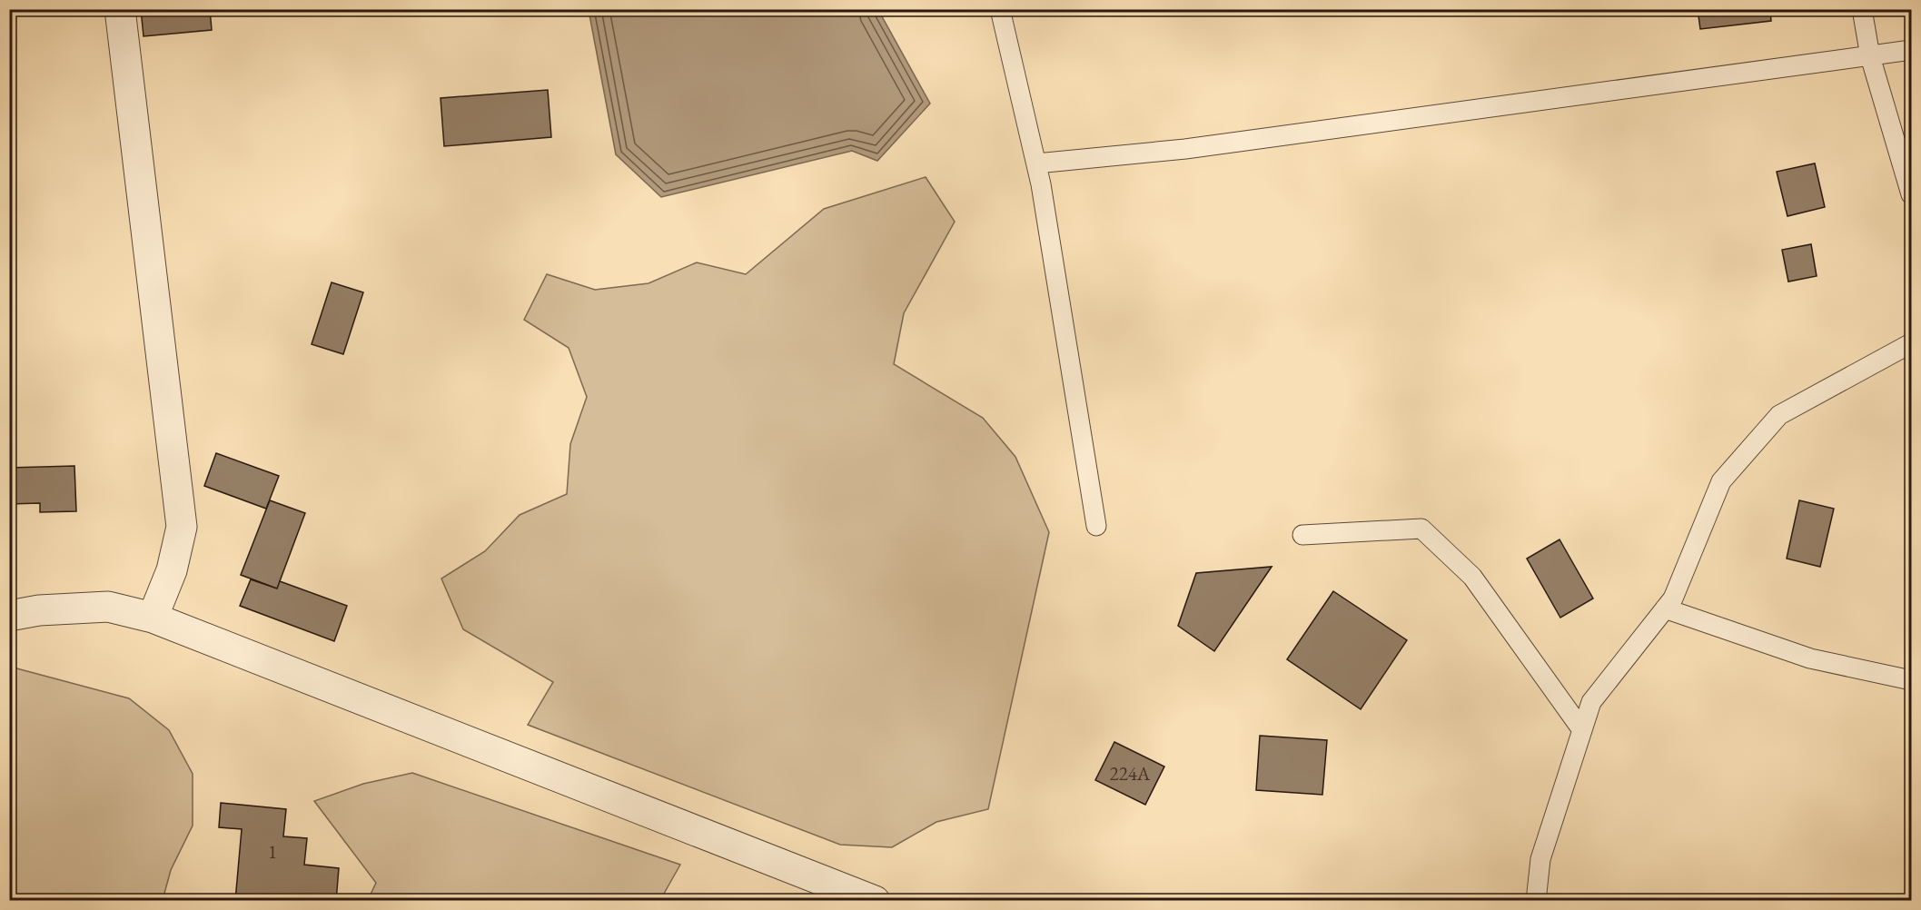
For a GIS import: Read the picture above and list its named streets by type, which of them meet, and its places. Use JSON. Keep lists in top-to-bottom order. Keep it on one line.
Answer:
{"house_numbers":["224А","1"]}
